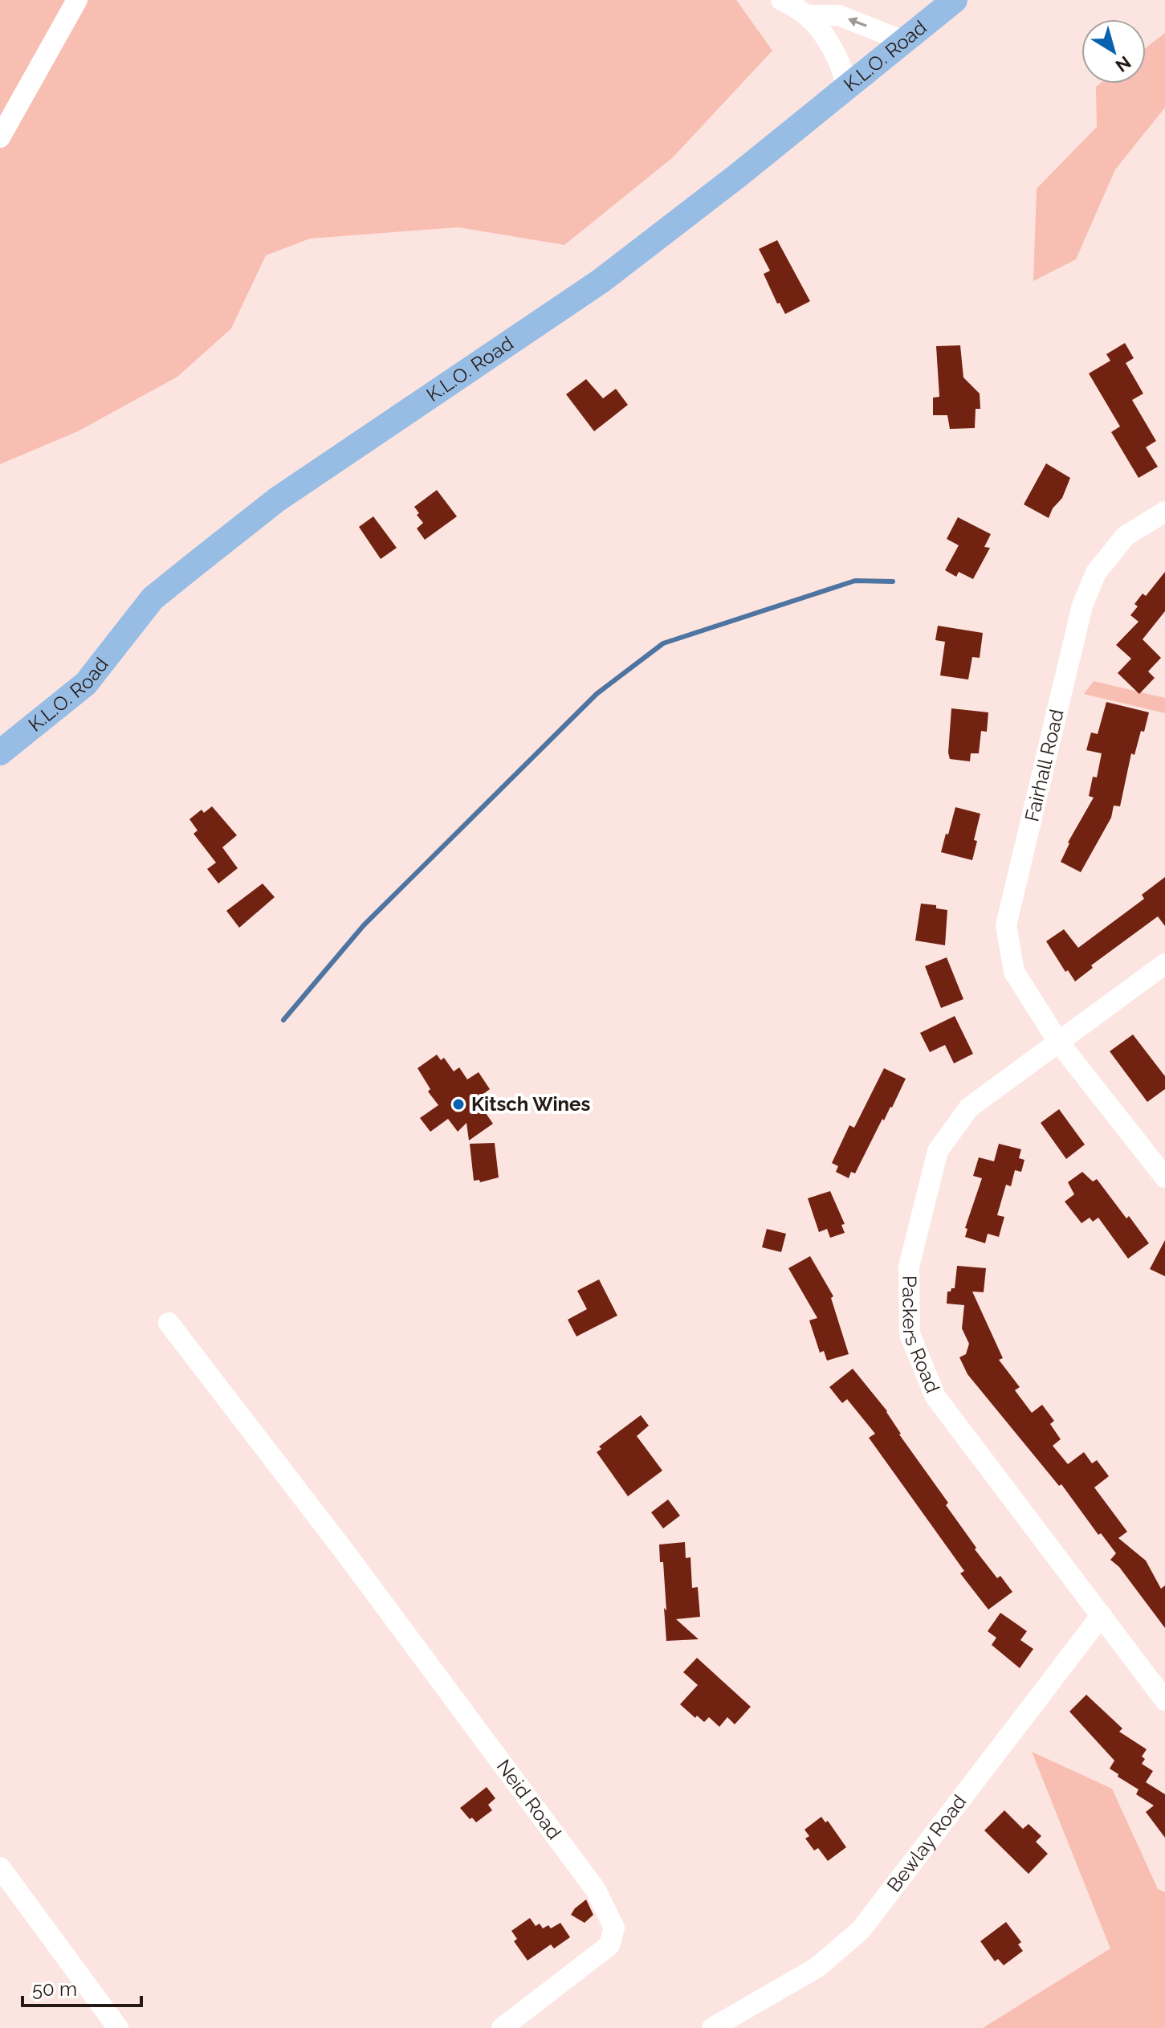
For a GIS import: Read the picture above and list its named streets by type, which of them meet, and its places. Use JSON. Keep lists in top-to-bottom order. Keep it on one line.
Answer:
{"streets":{"main road":["K.L.O. Road"],"street":["Fairhall Road","Packers Road","Neid Road","Bewlay Road"]},"crossings":[["Fairhall Road","Packers Road"],["Packers Road","Bewlay Road"]],"places":["Kitsch Wines"],"scale_bar":"50 m","north":"bottom right"}
